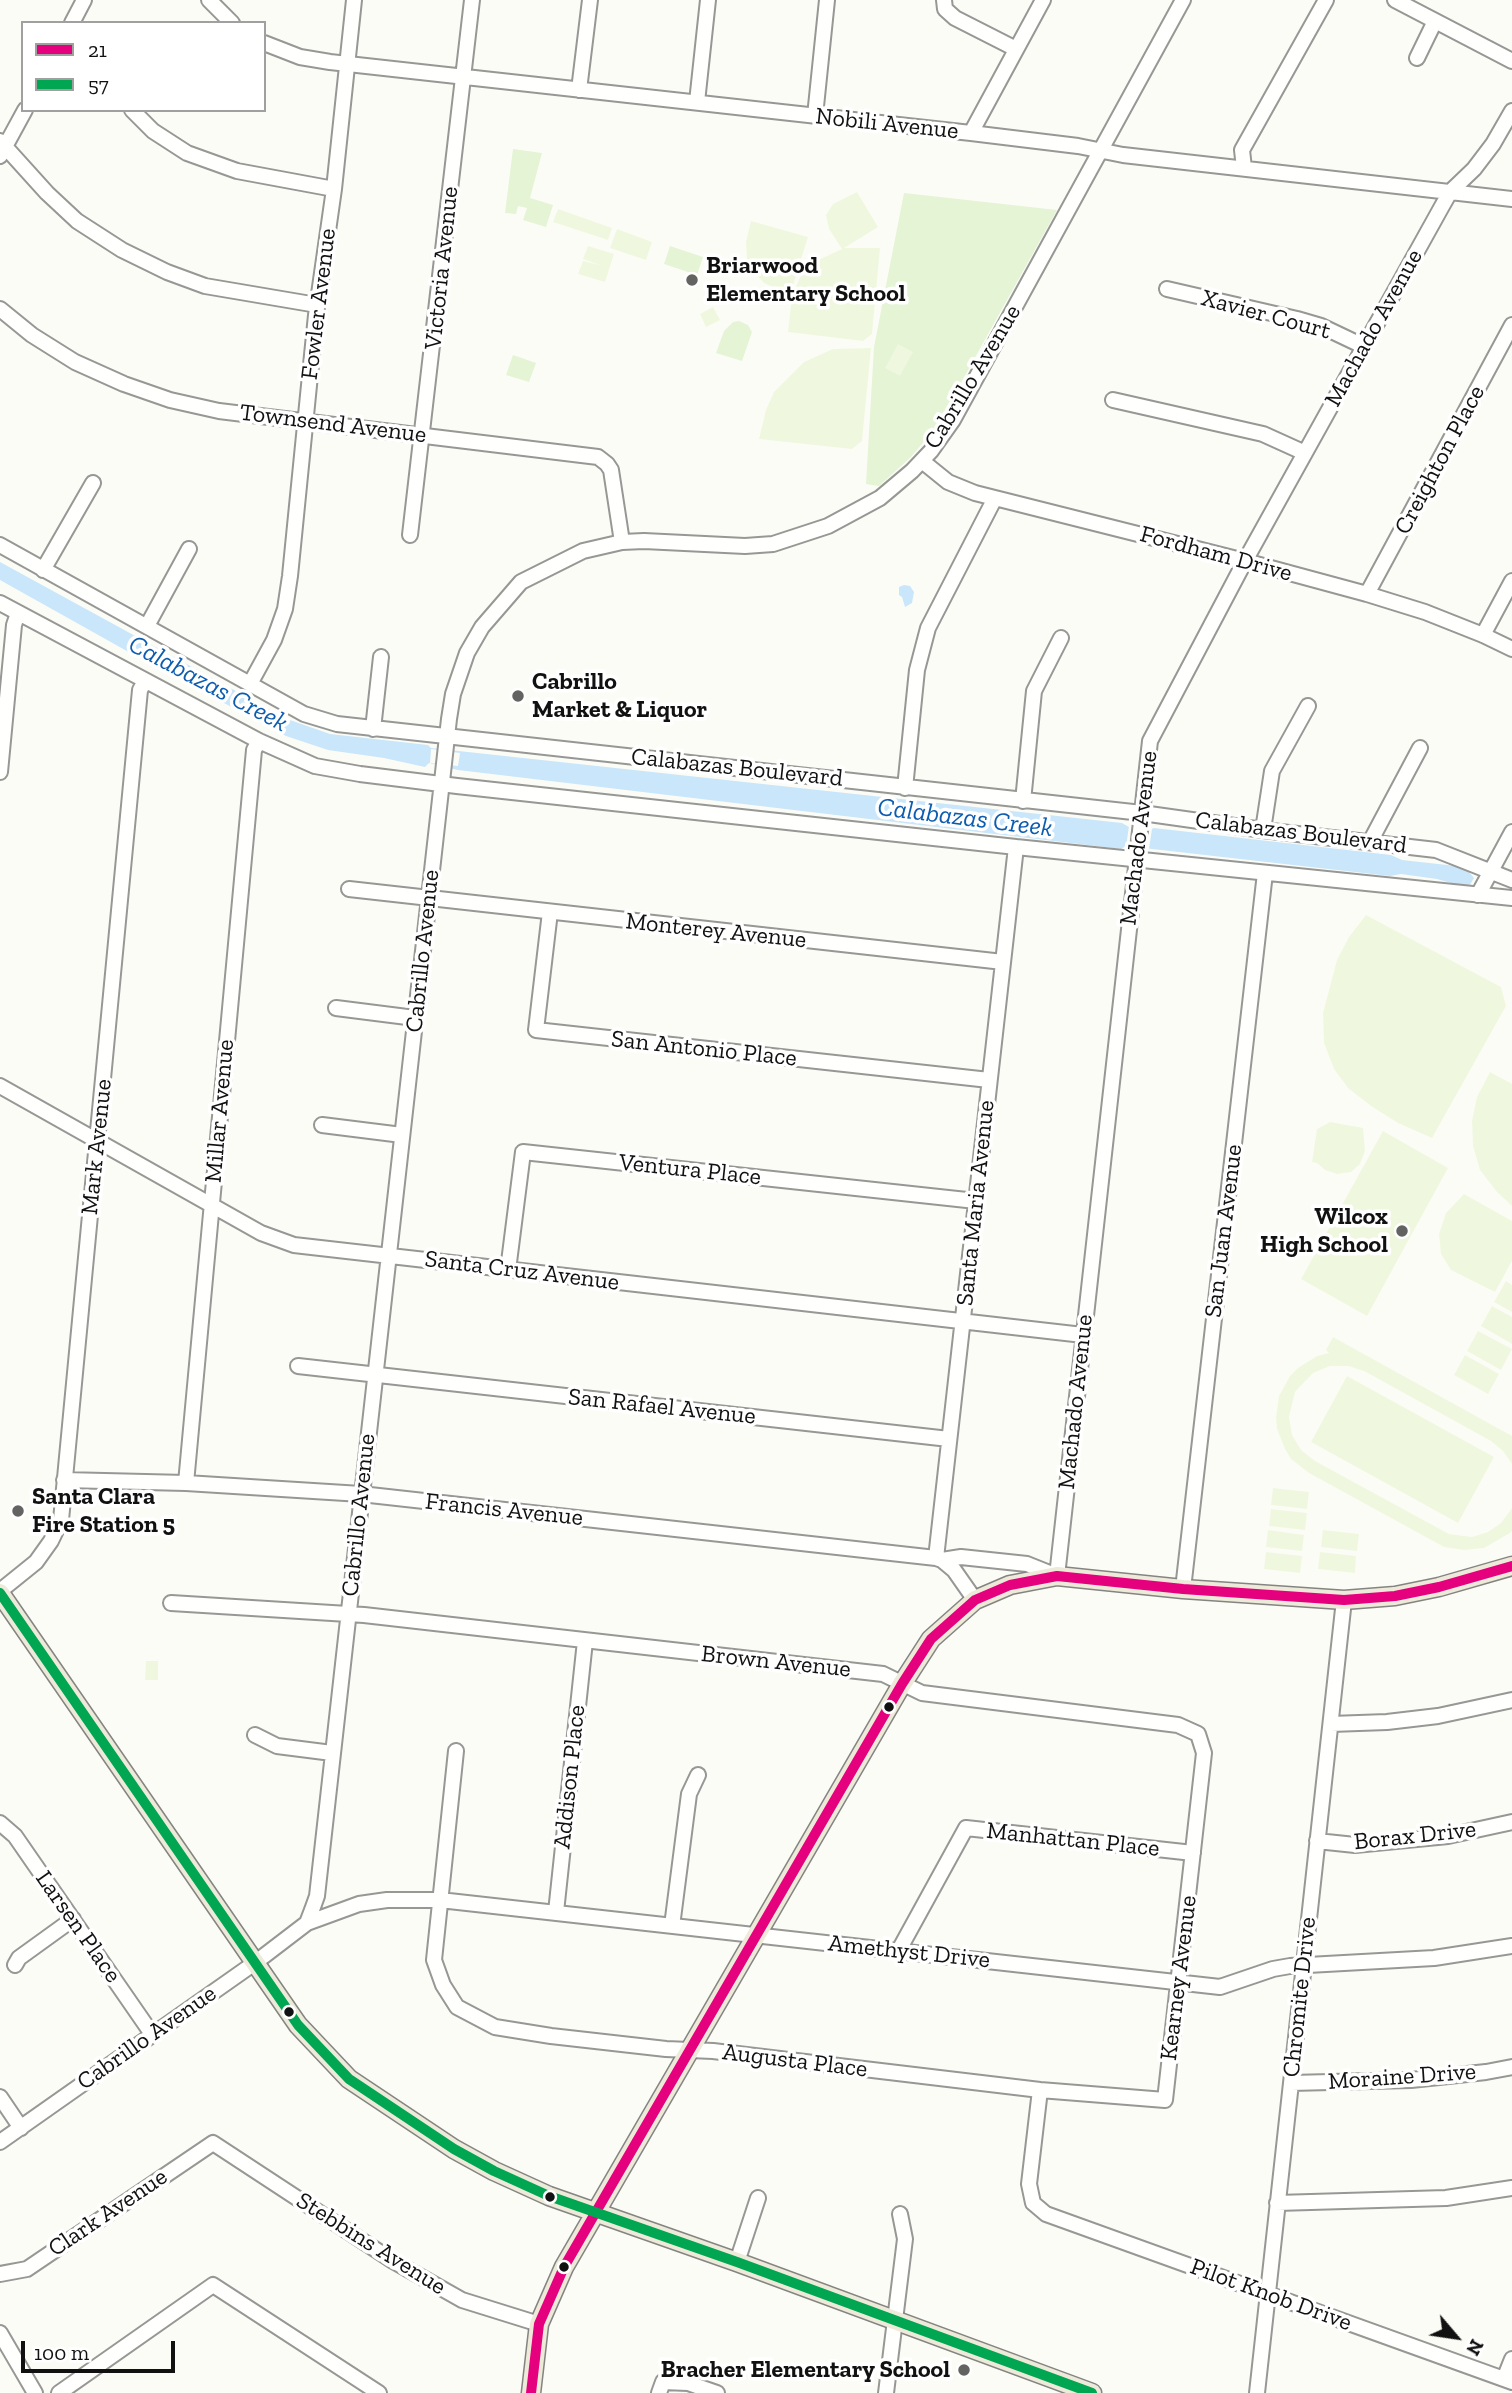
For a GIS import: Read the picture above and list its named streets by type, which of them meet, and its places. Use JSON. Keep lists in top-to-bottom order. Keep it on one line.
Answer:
{"streets":{"street":["Nobili Avenue","Victoria Avenue","Fowler Avenue","Xavier Court","Machado Avenue","Cabrillo Avenue","Townsend Avenue","Creighton Place","Fordham Drive","Calabazas Boulevard","Monterey Avenue","San Antonio Place","Millar Avenue","Mark Avenue","Ventura Place","Santa Maria Avenue","San Juan Avenue","Santa Cruz Avenue","San Rafael Avenue","Francis Avenue","Brown Avenue","Addison Place","Borax Drive","Manhattan Place","Larsen Place","Amethyst Drive","Kearney Avenue","Chromite Drive","Augusta Place","Moraine Drive","Clark Avenue","Stebbins Avenue","Pilot Knob Drive"]},"crossings":[["Nobili Avenue","Victoria Avenue"],["Nobili Avenue","Fowler Avenue"],["Nobili Avenue","Machado Avenue"],["Nobili Avenue","Cabrillo Avenue"],["Victoria Avenue","Townsend Avenue"],["Fowler Avenue","Townsend Avenue"],["Fowler Avenue","Calabazas Boulevard"],["Xavier Court","Machado Avenue"],["Machado Avenue","Fordham Drive"],["Machado Avenue","Calabazas Boulevard"],["Machado Avenue","Santa Cruz Avenue"],["Machado Avenue","Francis Avenue"],["Cabrillo Avenue","Townsend Avenue"],["Cabrillo Avenue","Fordham Drive"],["Cabrillo Avenue","Calabazas Boulevard"],["Cabrillo Avenue","Monterey Avenue"],["Cabrillo Avenue","Santa Cruz Avenue"],["Cabrillo Avenue","San Rafael Avenue"],["Cabrillo Avenue","Francis Avenue"],["Cabrillo Avenue","Brown Avenue"],["Cabrillo Avenue","Larsen Place"],["Cabrillo Avenue","Amethyst Drive"],["Creighton Place","Fordham Drive"],["Calabazas Boulevard","Millar Avenue"],["Calabazas Boulevard","Mark Avenue"],["Calabazas Boulevard","Santa Maria Avenue"],["Calabazas Boulevard","San Juan Avenue"],["Monterey Avenue","San Antonio Place"],["Monterey Avenue","Santa Maria Avenue"],["San Antonio Place","Santa Maria Avenue"],["Millar Avenue","Santa Cruz Avenue"],["Millar Avenue","Francis Avenue"],["Mark Avenue","Santa Cruz Avenue"],["Mark Avenue","Francis Avenue"],["Ventura Place","Santa Maria Avenue"],["Ventura Place","Santa Cruz Avenue"],["Santa Maria Avenue","Santa Cruz Avenue"],["Santa Maria Avenue","San Rafael Avenue"],["Santa Maria Avenue","Francis Avenue"],["Brown Avenue","Addison Place"],["Brown Avenue","Kearney Avenue"],["Addison Place","Amethyst Drive"],["Borax Drive","Chromite Drive"],["Manhattan Place","Amethyst Drive"],["Manhattan Place","Kearney Avenue"],["Amethyst Drive","Kearney Avenue"],["Amethyst Drive","Chromite Drive"],["Amethyst Drive","Augusta Place"],["Kearney Avenue","Augusta Place"],["Kearney Avenue","Pilot Knob Drive"],["Chromite Drive","Moraine Drive"],["Chromite Drive","Pilot Knob Drive"],["Augusta Place","Pilot Knob Drive"],["Clark Avenue","Stebbins Avenue"]],"water":["Calabazas Creek"],"places":["Briarwood Elementary School","Cabrillo Market & Liquor","Wilcox High School","Santa Clara Fire Station 5","Bracher Elementary School"],"lines":["transit line 21","transit line 57"],"legend":["21","57"],"scale_bar":"100 m","north":"bottom right"}
